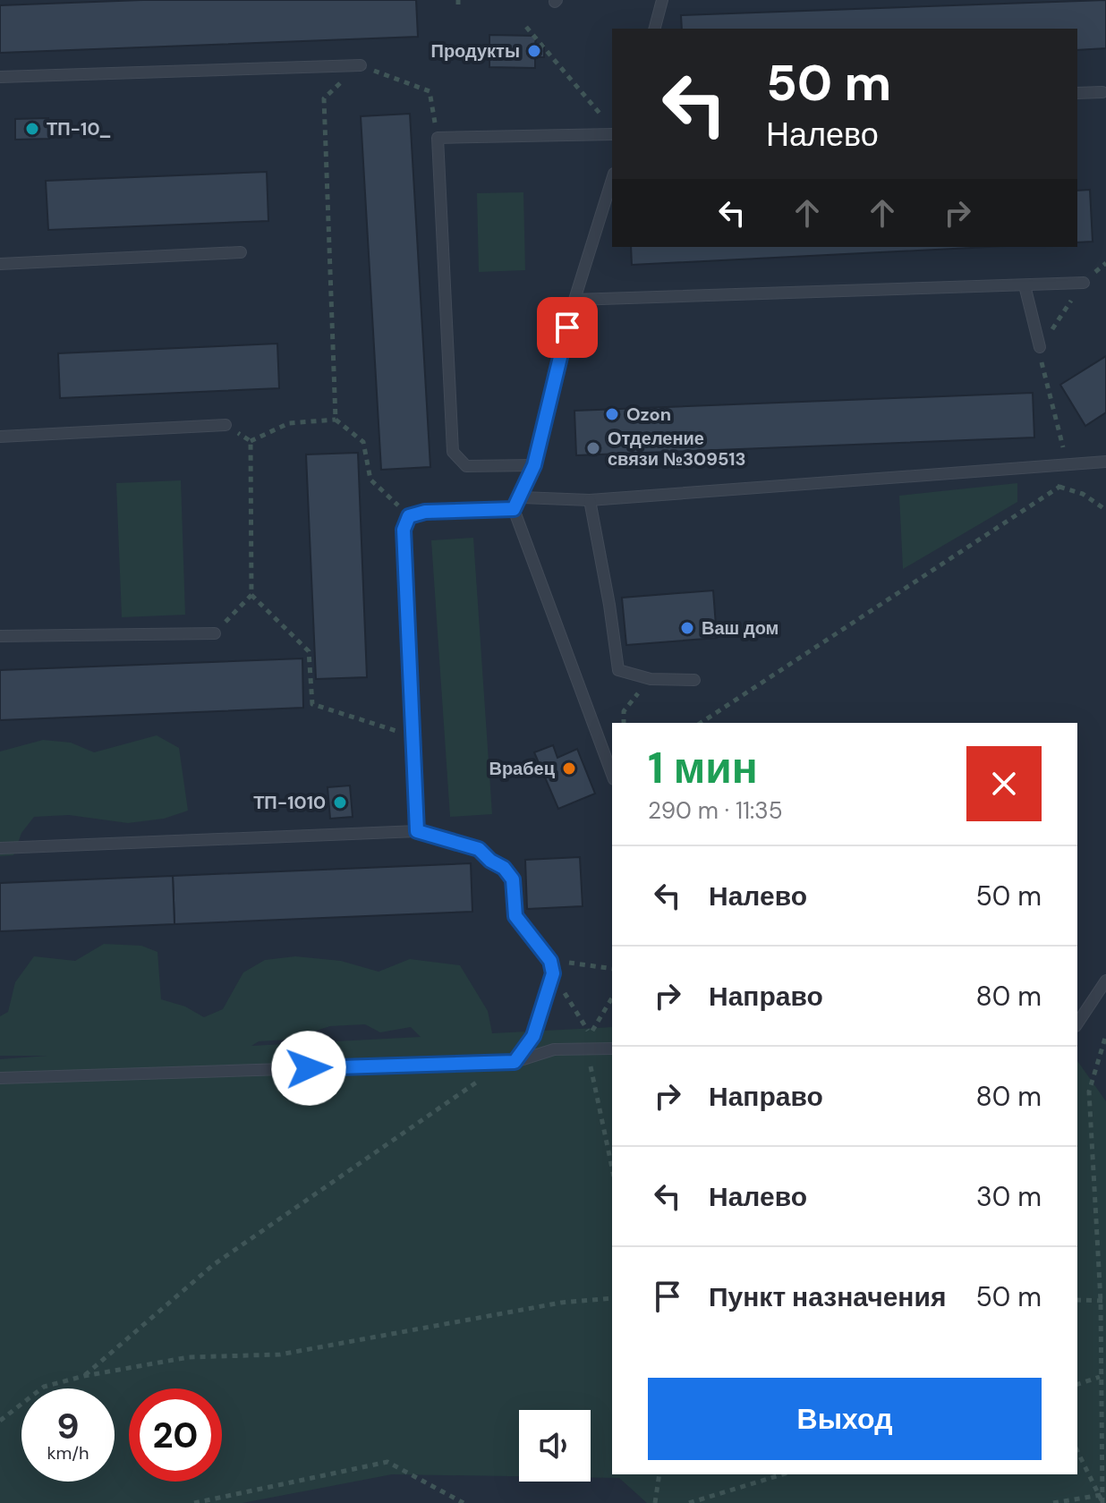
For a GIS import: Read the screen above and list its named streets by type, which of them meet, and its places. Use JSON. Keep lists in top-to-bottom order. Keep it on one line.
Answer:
{"places":["Продукты","ТП-10_","Ozon","Отделение связи №309513","Ваш дом","Врабец","ТП-1010"],"page":{"turn":["50 m","Налево"],"heading":["1 мин","290 m · 11:35"],"list":[{"name":"Налево","value":"50 m"},{"name":"Направо","value":"80 m"},{"name":"Направо","value":"80 m"},{"name":"Налево","value":"30 m"},{"name":"Пункт назначения","value":"50 m"}],"buttons":"Выход","speed":"9 km/h","limit":"20"}}
